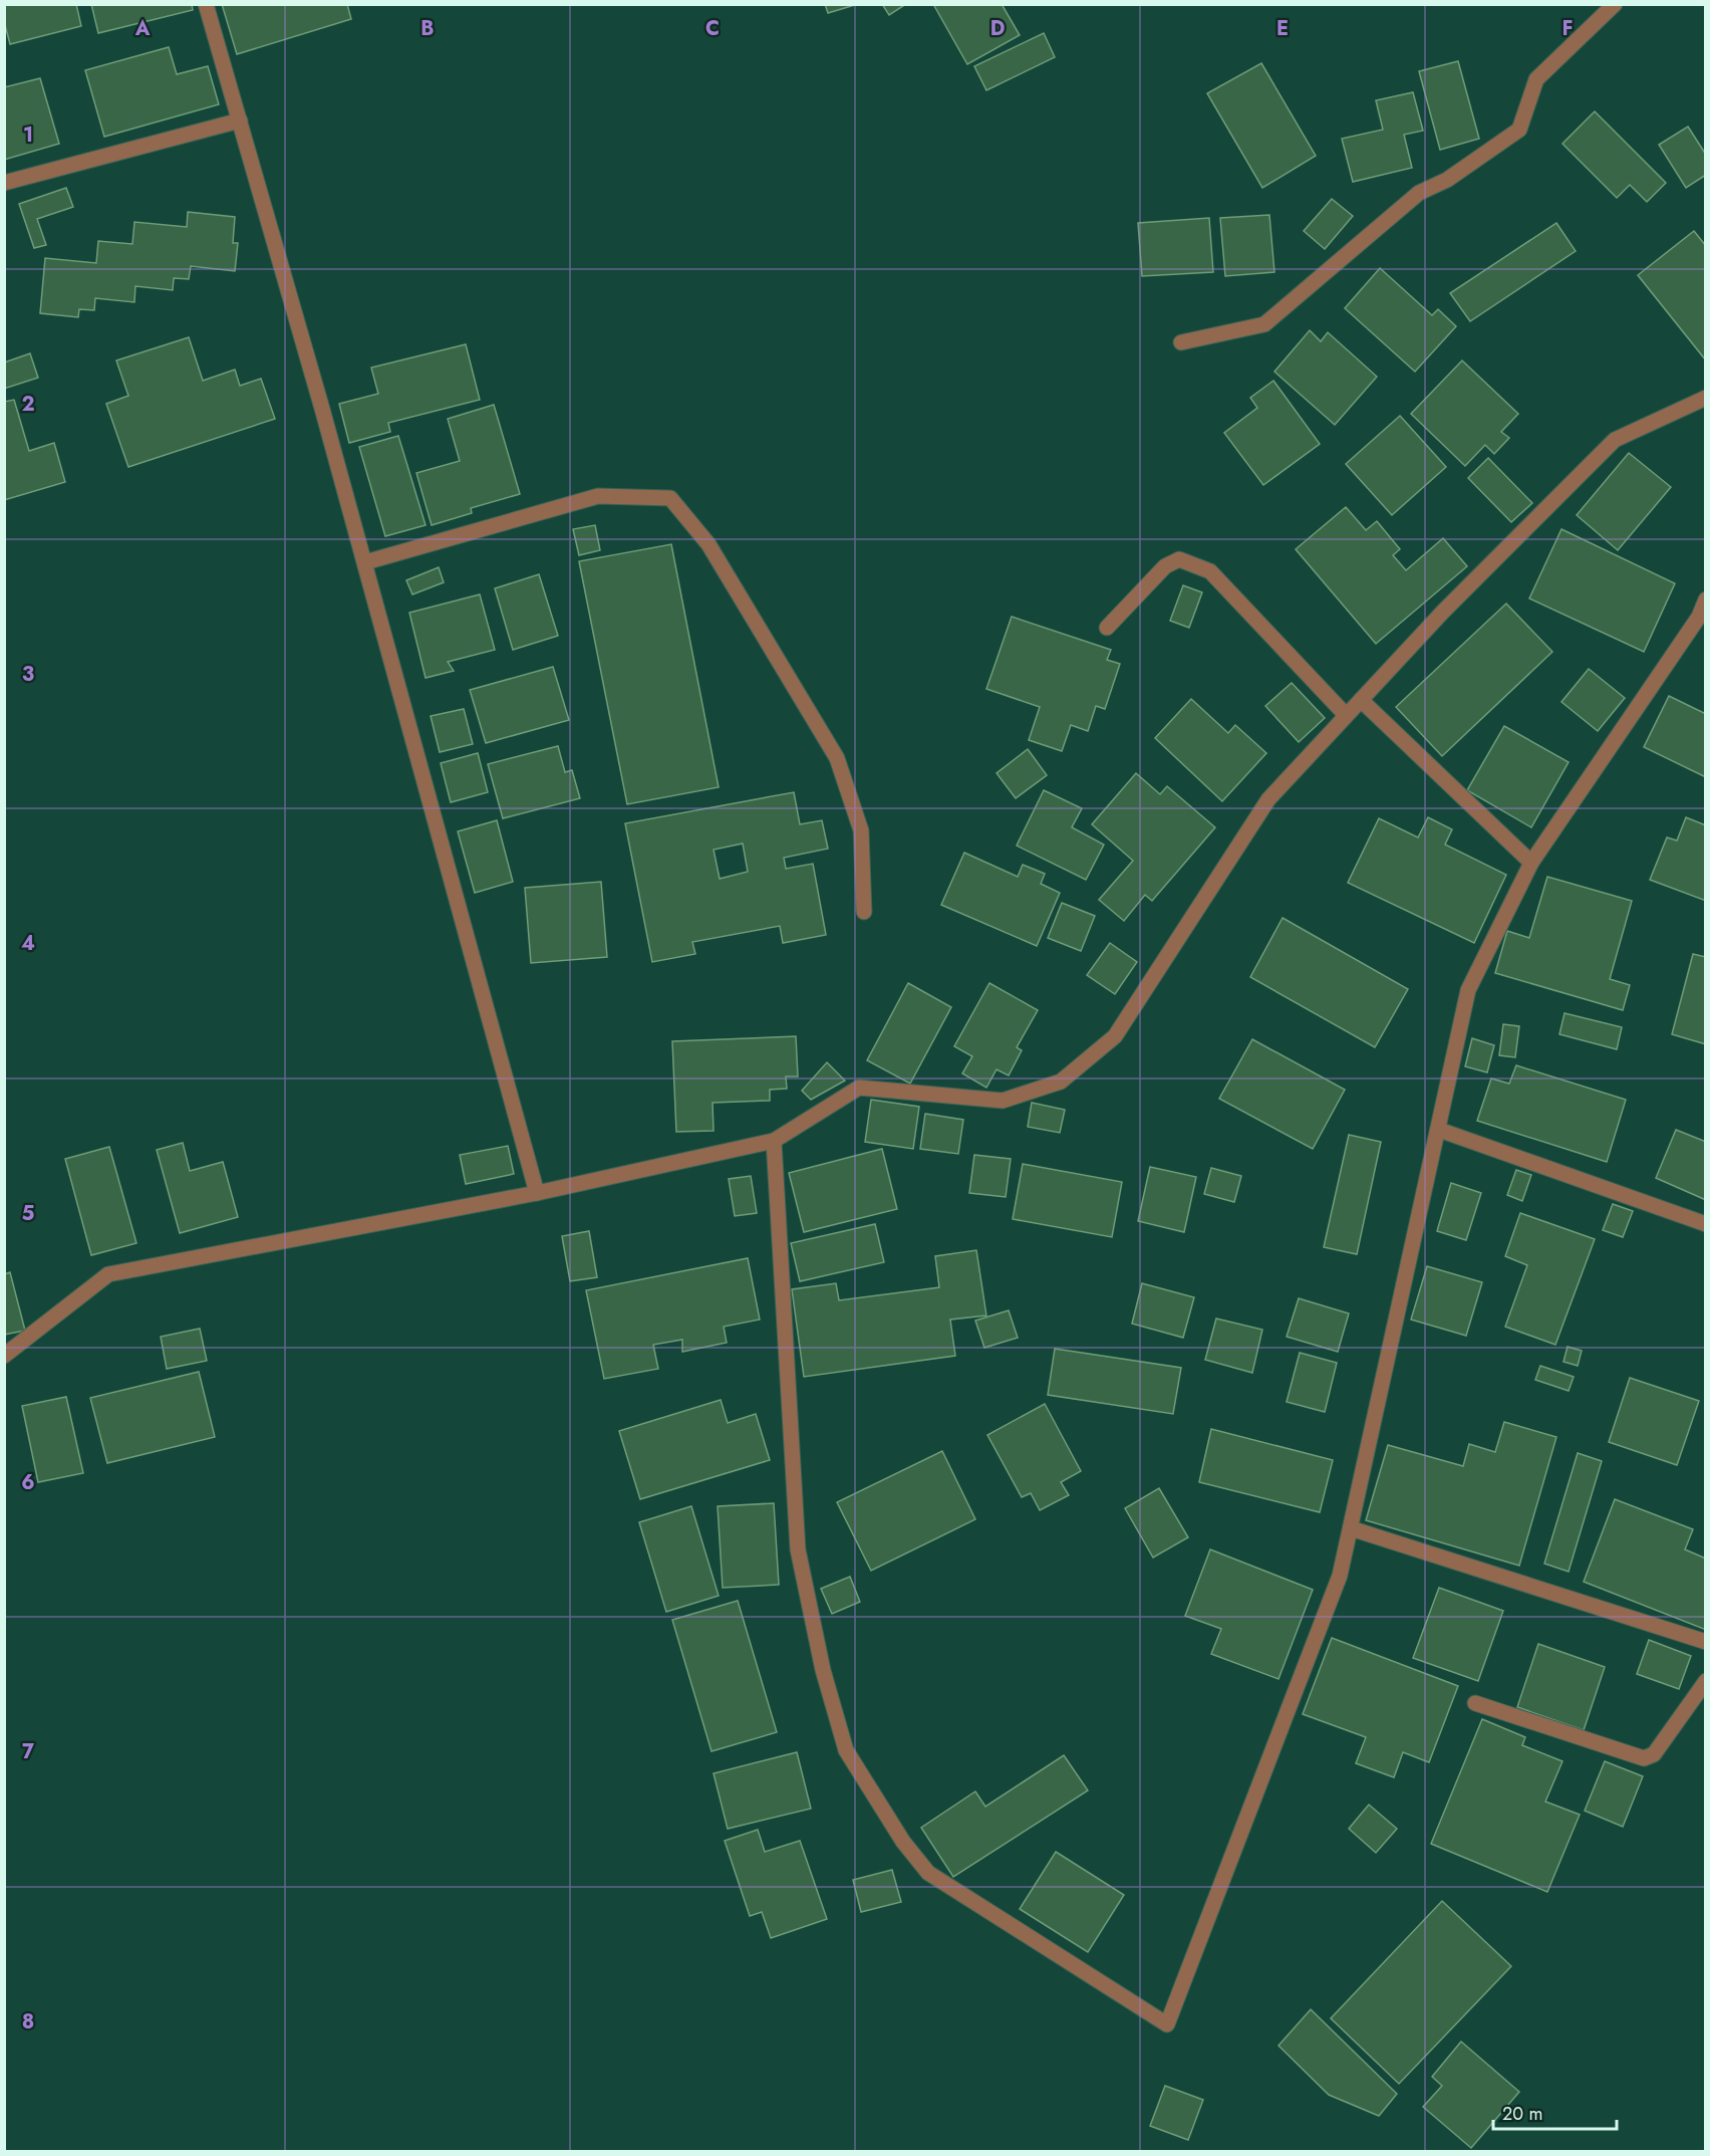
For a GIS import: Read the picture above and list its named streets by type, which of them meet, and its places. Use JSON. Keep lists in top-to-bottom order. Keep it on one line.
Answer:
{"scale_bar":"20 m","grid":{"columns":["A","B","C","D","E","F"],"rows":["1","2","3","4","5","6","7","8"]}}
